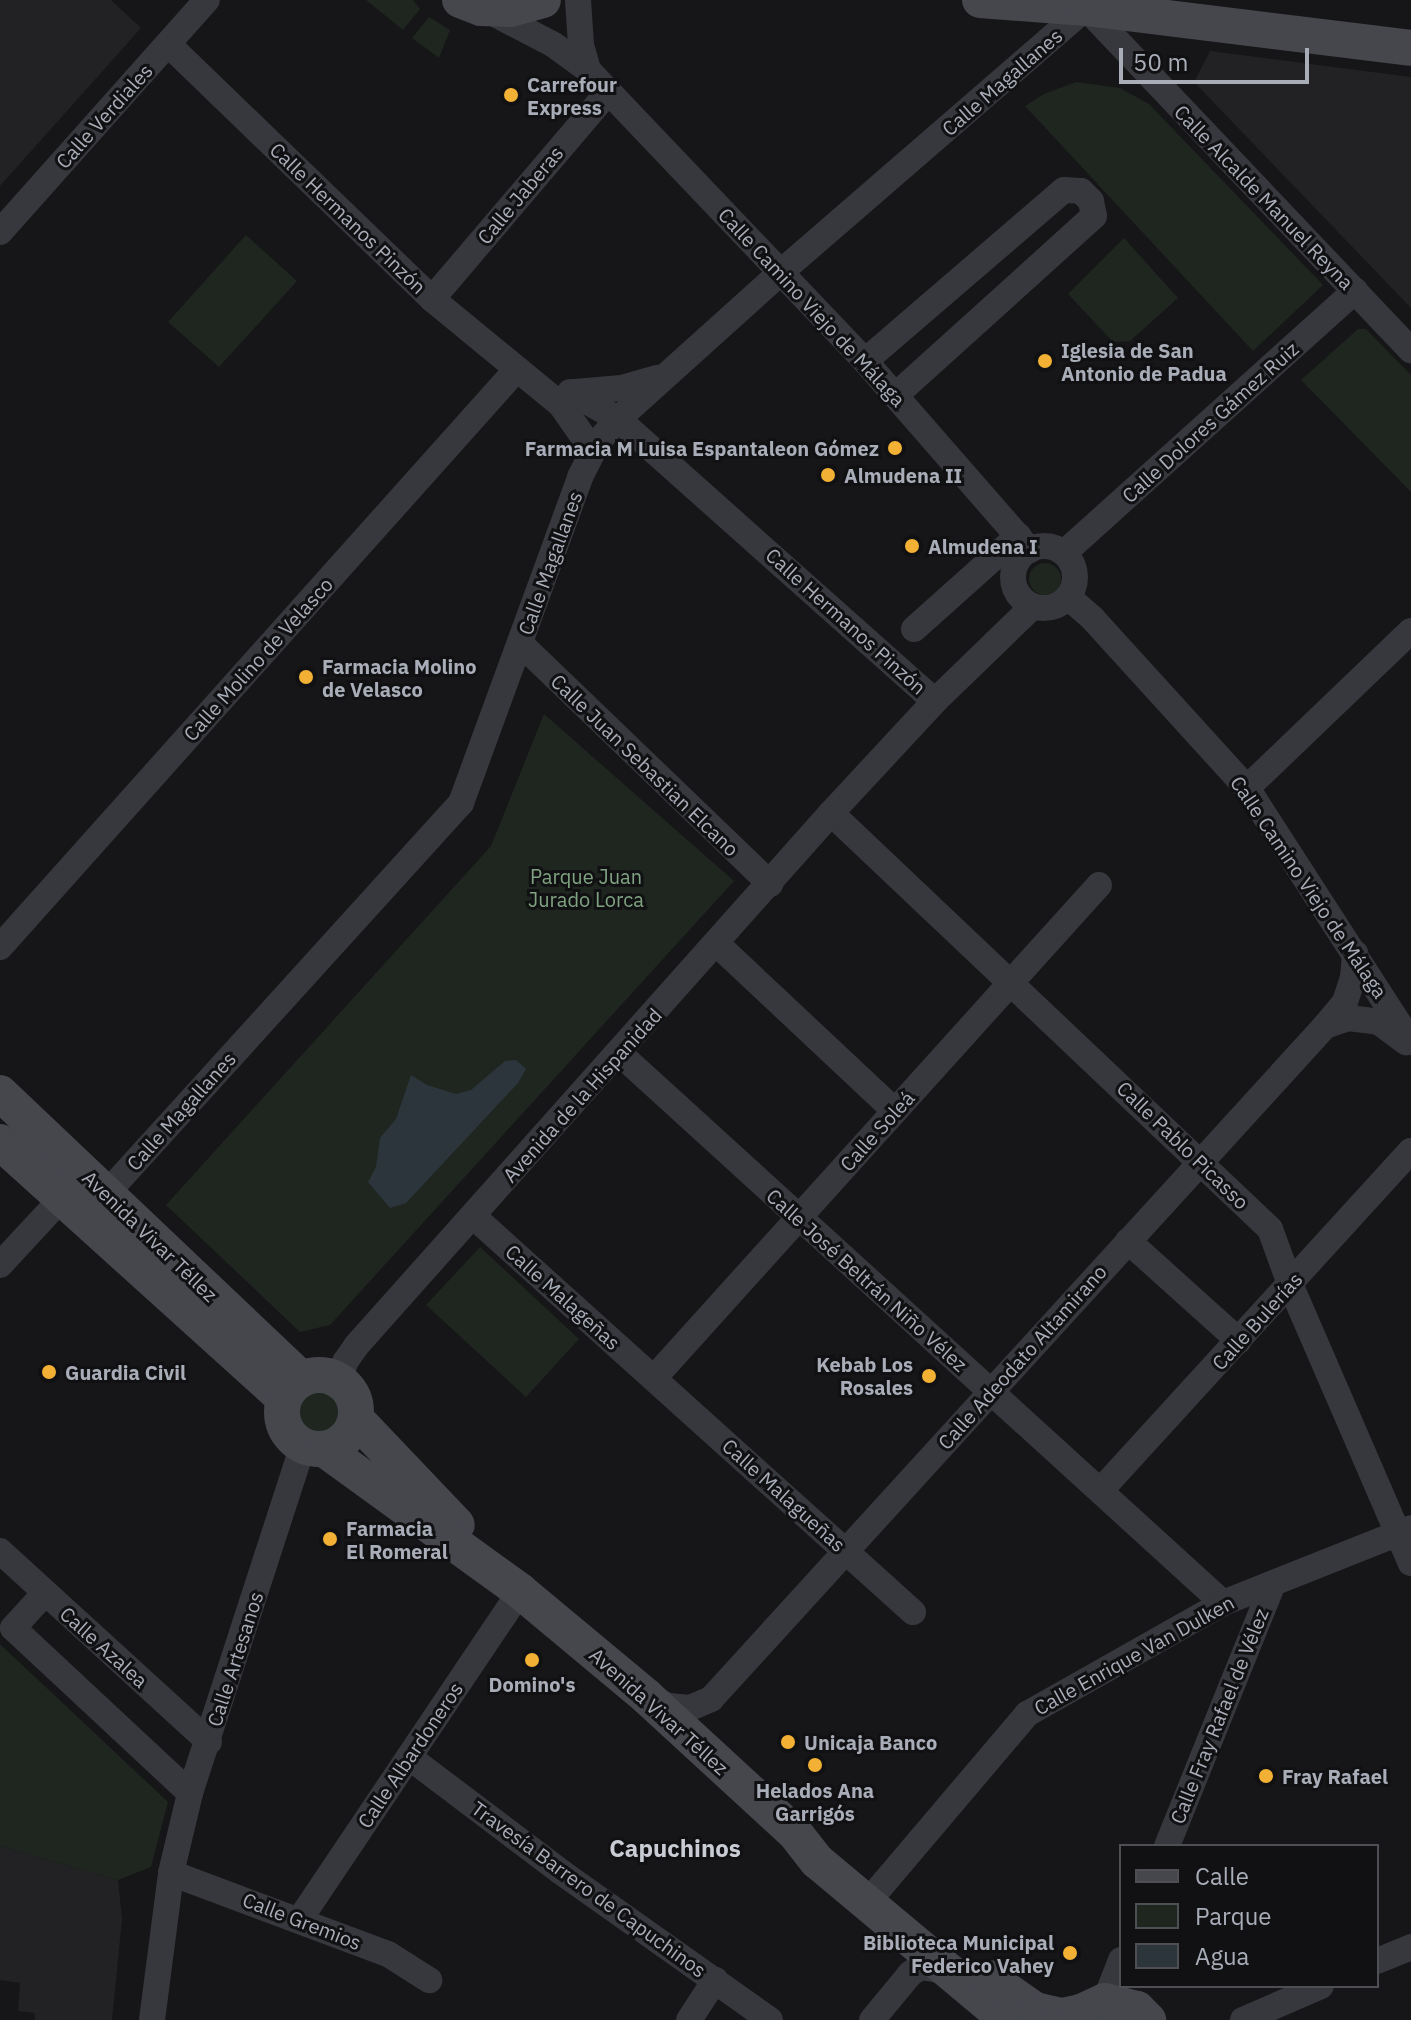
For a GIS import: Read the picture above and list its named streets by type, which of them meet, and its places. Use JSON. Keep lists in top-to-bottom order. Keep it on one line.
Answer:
{"streets":{"street":["Calle Magallanes","Calle Verdiales","Calle Jaberas","Calle Alcalde Manuel Reyna","Calle Hermanos Pinzón","Calle Camino Viejo de Málaga","Calle Dolores Gámez Ruiz","Calle Molino de Velasco","Calle Juan Sebastian Elcano","Avenida de la Hispanidad","Calle Soleá","Calle Pablo Picasso","Avenida Vivar Téllez","Calle José Beltrán Niño Vélez","Calle Malageñas","Calle Bulerías","Calle Adeodato Altamirano","Calle Malagueñas","Calle Azalea","Calle Enrique Van Dulken","Calle Artesanos","Calle Fray Rafael de Vélez","Calle Albardoneros","Travesía Barrero de Capuchinos","Calle Gremios"]},"crossings":[["Calle Magallanes","Calle Alcalde Manuel Reyna"],["Calle Magallanes","Calle Hermanos Pinzón"],["Calle Magallanes","Calle Camino Viejo de Málaga"],["Calle Magallanes","Calle Juan Sebastian Elcano"],["Calle Magallanes","Avenida Vivar Téllez"],["Calle Verdiales","Calle Hermanos Pinzón"],["Calle Jaberas","Calle Hermanos Pinzón"],["Calle Jaberas","Calle Camino Viejo de Málaga"],["Calle Alcalde Manuel Reyna","Calle Dolores Gámez Ruiz"],["Calle Hermanos Pinzón","Calle Molino de Velasco"],["Calle Hermanos Pinzón","Avenida de la Hispanidad"],["Calle Camino Viejo de Málaga","Calle Dolores Gámez Ruiz"],["Calle Camino Viejo de Málaga","Avenida de la Hispanidad"],["Calle Camino Viejo de Málaga","Calle Adeodato Altamirano"],["Calle Dolores Gámez Ruiz","Avenida de la Hispanidad"],["Calle Juan Sebastian Elcano","Avenida de la Hispanidad"],["Avenida de la Hispanidad","Calle Pablo Picasso"],["Avenida de la Hispanidad","Avenida Vivar Téllez"],["Avenida de la Hispanidad","Calle José Beltrán Niño Vélez"],["Avenida de la Hispanidad","Calle Malageñas"],["Avenida de la Hispanidad","Calle Artesanos"],["Calle Soleá","Calle Pablo Picasso"],["Calle Soleá","Calle José Beltrán Niño Vélez"],["Calle Soleá","Calle Malageñas"],["Calle Soleá","Calle Malagueñas"],["Calle Pablo Picasso","Calle Bulerías"],["Calle Pablo Picasso","Calle Adeodato Altamirano"],["Calle Pablo Picasso","Calle Enrique Van Dulken"],["Avenida Vivar Téllez","Calle Adeodato Altamirano"],["Avenida Vivar Téllez","Calle Enrique Van Dulken"],["Avenida Vivar Téllez","Calle Artesanos"],["Avenida Vivar Téllez","Calle Albardoneros"],["Calle José Beltrán Niño Vélez","Calle Bulerías"],["Calle José Beltrán Niño Vélez","Calle Adeodato Altamirano"],["Calle José Beltrán Niño Vélez","Calle Enrique Van Dulken"],["Calle Malageñas","Calle Malagueñas"],["Calle Adeodato Altamirano","Calle Malagueñas"],["Calle Azalea","Calle Artesanos"],["Calle Enrique Van Dulken","Calle Fray Rafael de Vélez"],["Calle Artesanos","Calle Gremios"],["Calle Albardoneros","Travesía Barrero de Capuchinos"],["Calle Albardoneros","Calle Gremios"]],"districts":["Capuchinos"],"parks":["Parque Juan Jurado Lorca"],"places":["Carrefour Express","Iglesia de San Antonio de Padua","Farmacia M Luisa Espantaleon Gómez","Almudena II","Almudena I","Farmacia Molino de Velasco","Guardia Civil","Kebab Los Rosales","Farmacia El Romeral","Domino's","Unicaja Banco","Helados Ana Garrigós","Fray Rafael","Biblioteca Municipal Federico Vahey"],"legend":["Calle","Parque","Agua"],"scale_bar":"50 m"}
